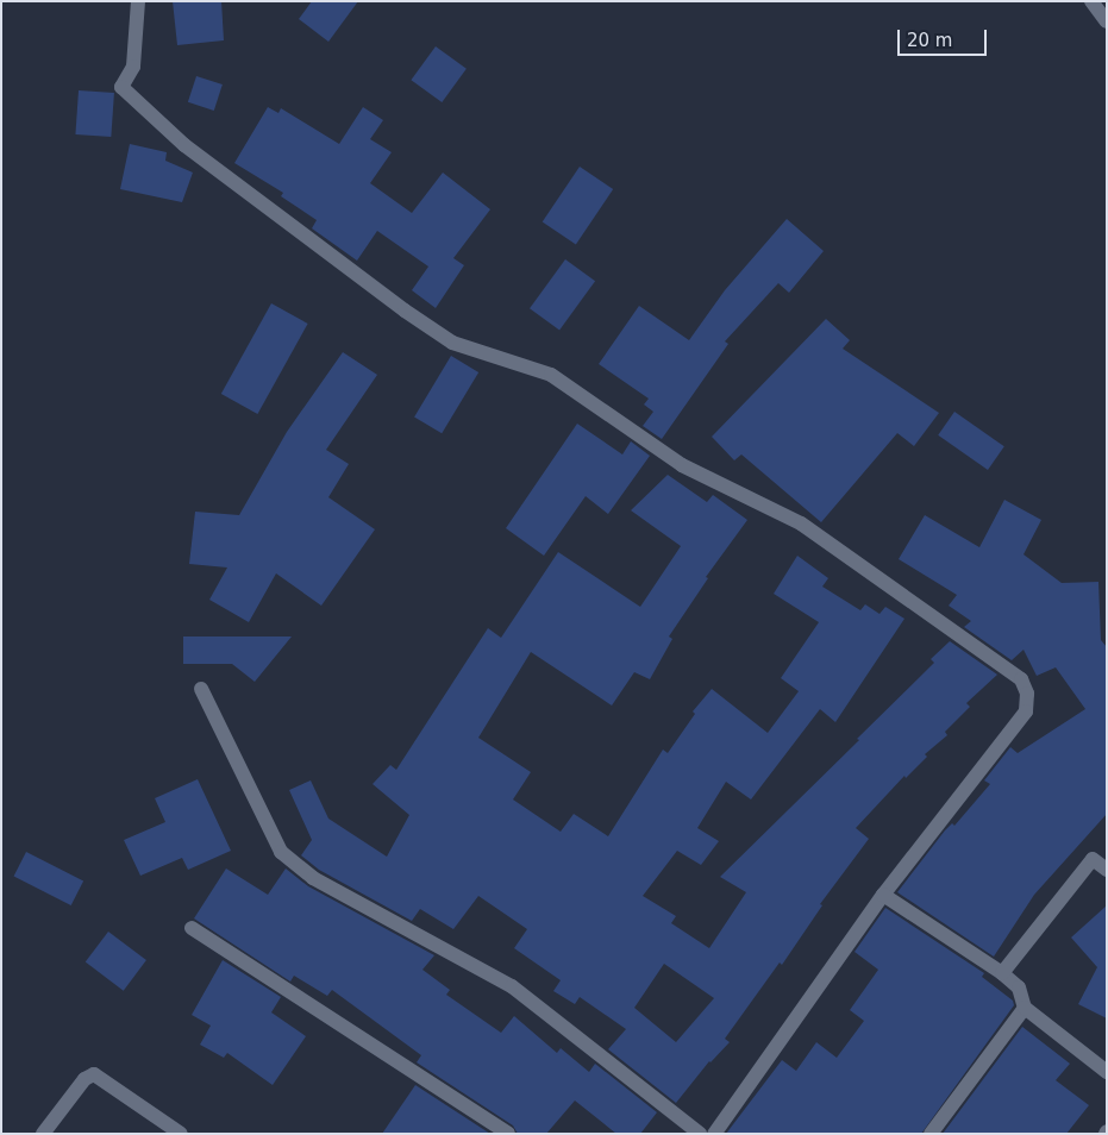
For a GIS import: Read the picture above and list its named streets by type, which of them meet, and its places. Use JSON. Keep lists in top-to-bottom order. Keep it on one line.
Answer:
{"scale_bar":"20 m"}
